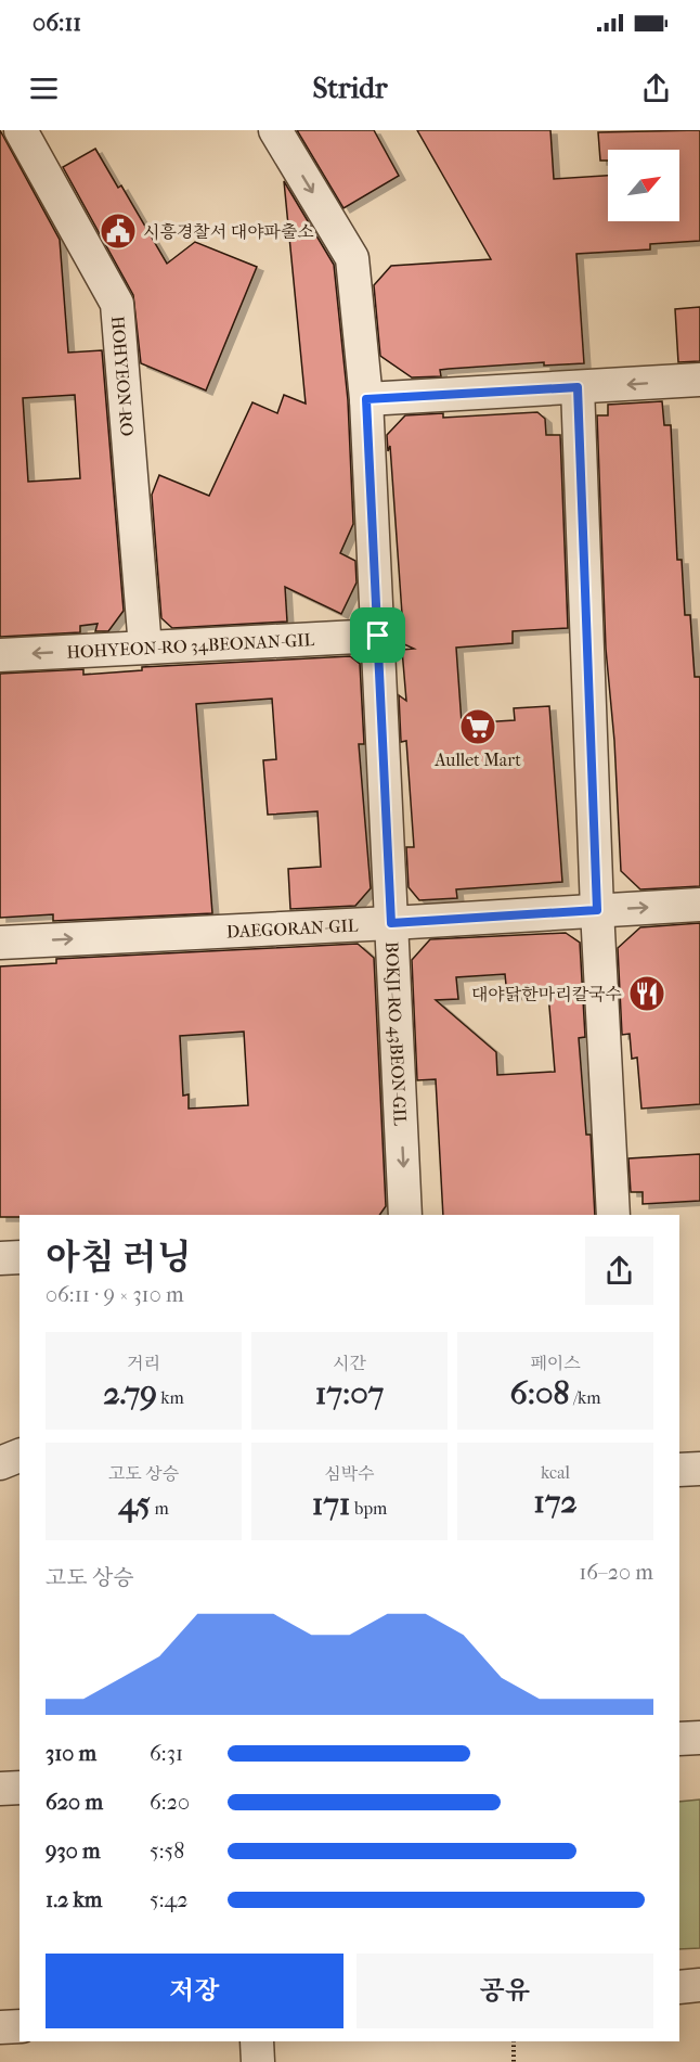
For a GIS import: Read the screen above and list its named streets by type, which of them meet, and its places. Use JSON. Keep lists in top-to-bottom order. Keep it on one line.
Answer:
{"streets":{"street":["HOHYEON-RO","HOHYEON-RO 34BEONAN-GIL","DAEGORAN-GIL","BOKJI-RO 43BEON-GIL"]},"crossings":[["HOHYEON-RO","HOHYEON-RO 34BEONAN-GIL"],["HOHYEON-RO 34BEONAN-GIL","BOKJI-RO 43BEON-GIL"],["DAEGORAN-GIL","BOKJI-RO 43BEON-GIL"]],"one_way":["HOHYEON-RO 34BEONAN-GIL","DAEGORAN-GIL"],"places":{"public building":["시흥경찰서 대야파출소"],"supermarket":["Aullet Mart"],"restaurant":["대야닭한마리칼국수"]},"north":"top right","page":{"status":"06:11","header":"Stridr","heading":["아침 러닝","06:11 · 9 × 310 m"],"stats":[["거리","2.79 km"],["시간","17:07"],["페이스","6:08 /km"],["고도 상승","45 m"],["심박수","171 bpm"],["kcal","172"]],"chart":["고도 상승","16–20 m"],"list":[{"name":"310 m","note":"6:31"},{"name":"620 m","note":"6:20"},{"name":"930 m","note":"5:58"},{"name":"1.2 km","note":"5:42"}],"buttons":["저장","공유"]}}
